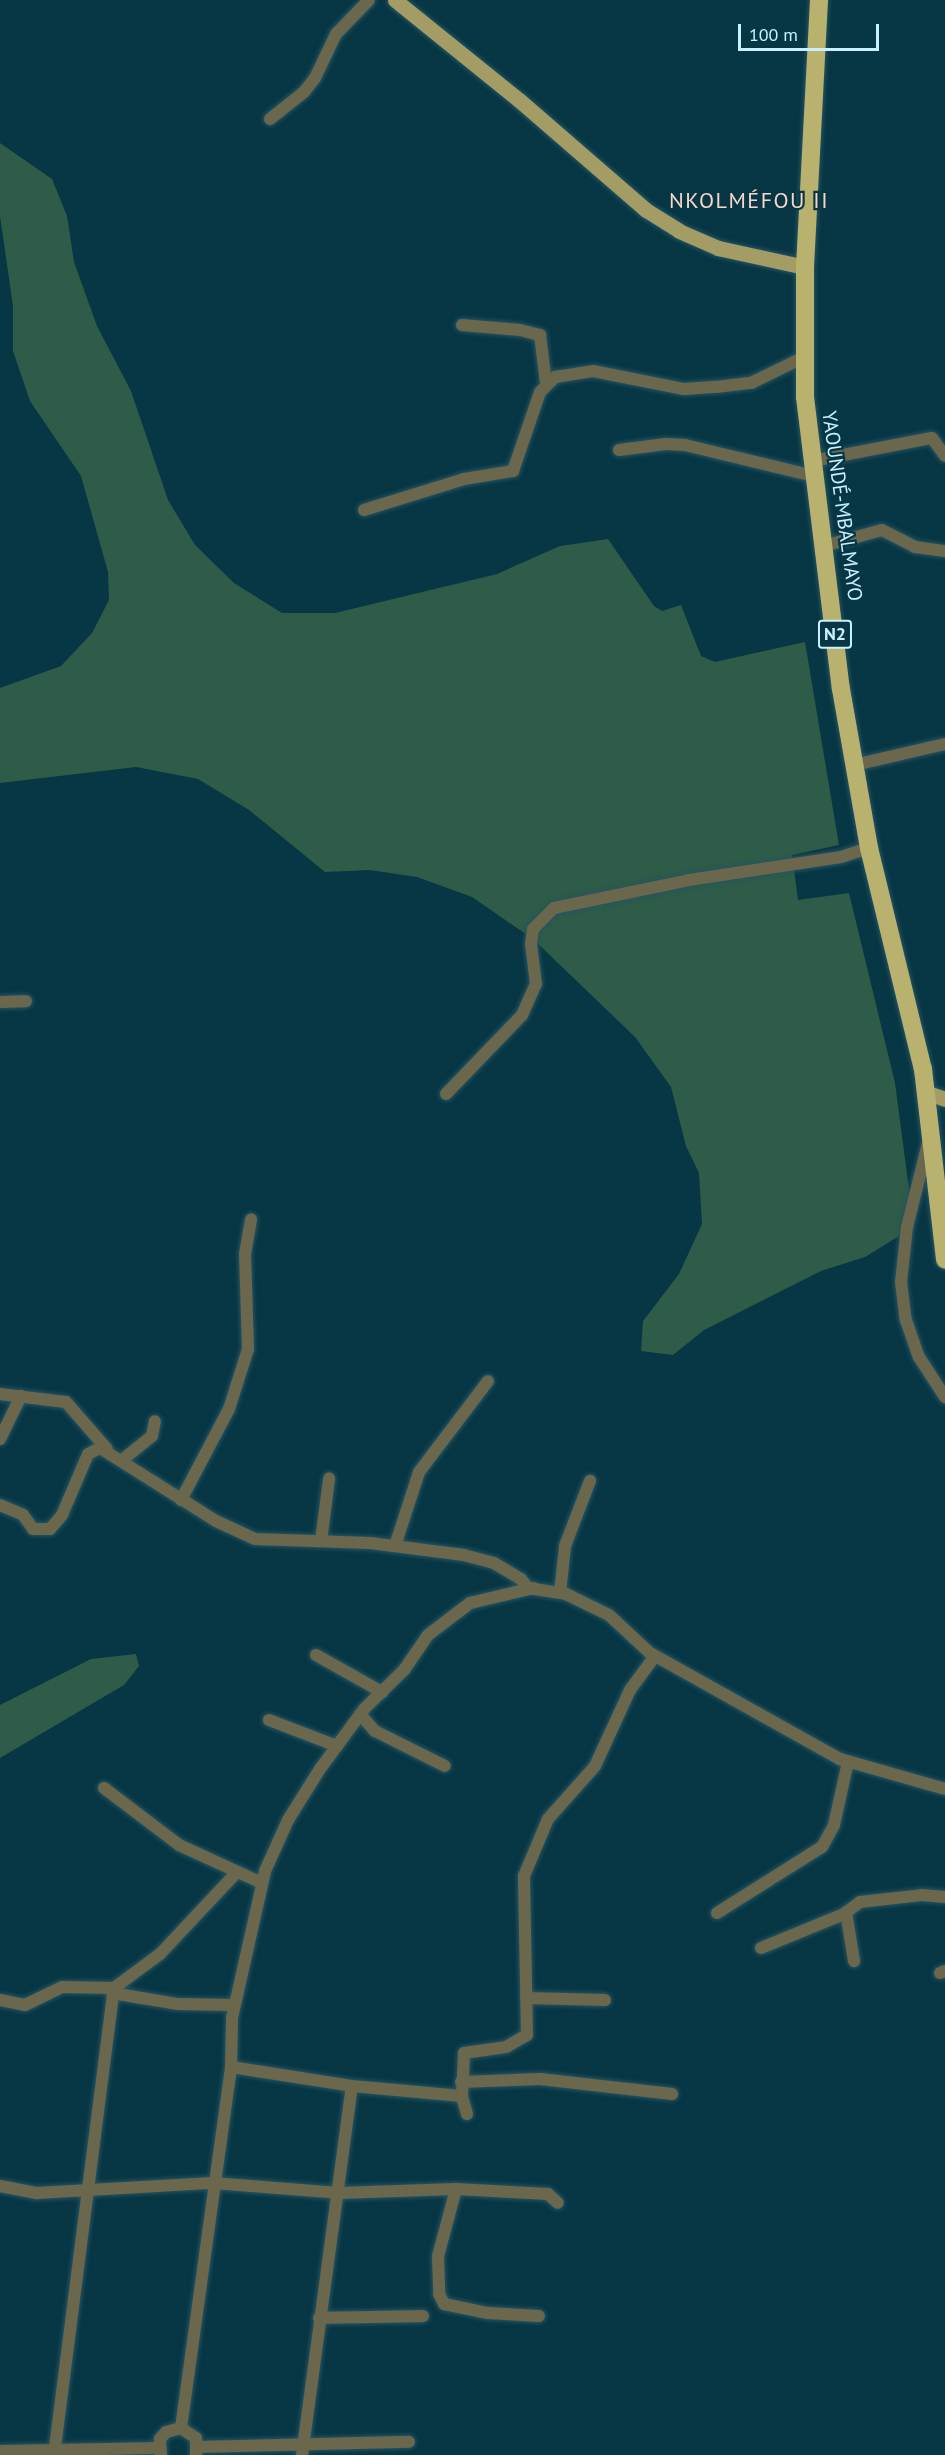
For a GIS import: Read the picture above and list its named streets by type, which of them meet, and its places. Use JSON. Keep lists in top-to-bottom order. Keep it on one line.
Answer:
{"streets":{"highway":["YAOUNDÉ-MBALMAYO","N2"]},"districts":["NKOLMÉFOU II"],"scale_bar":"100 m"}
